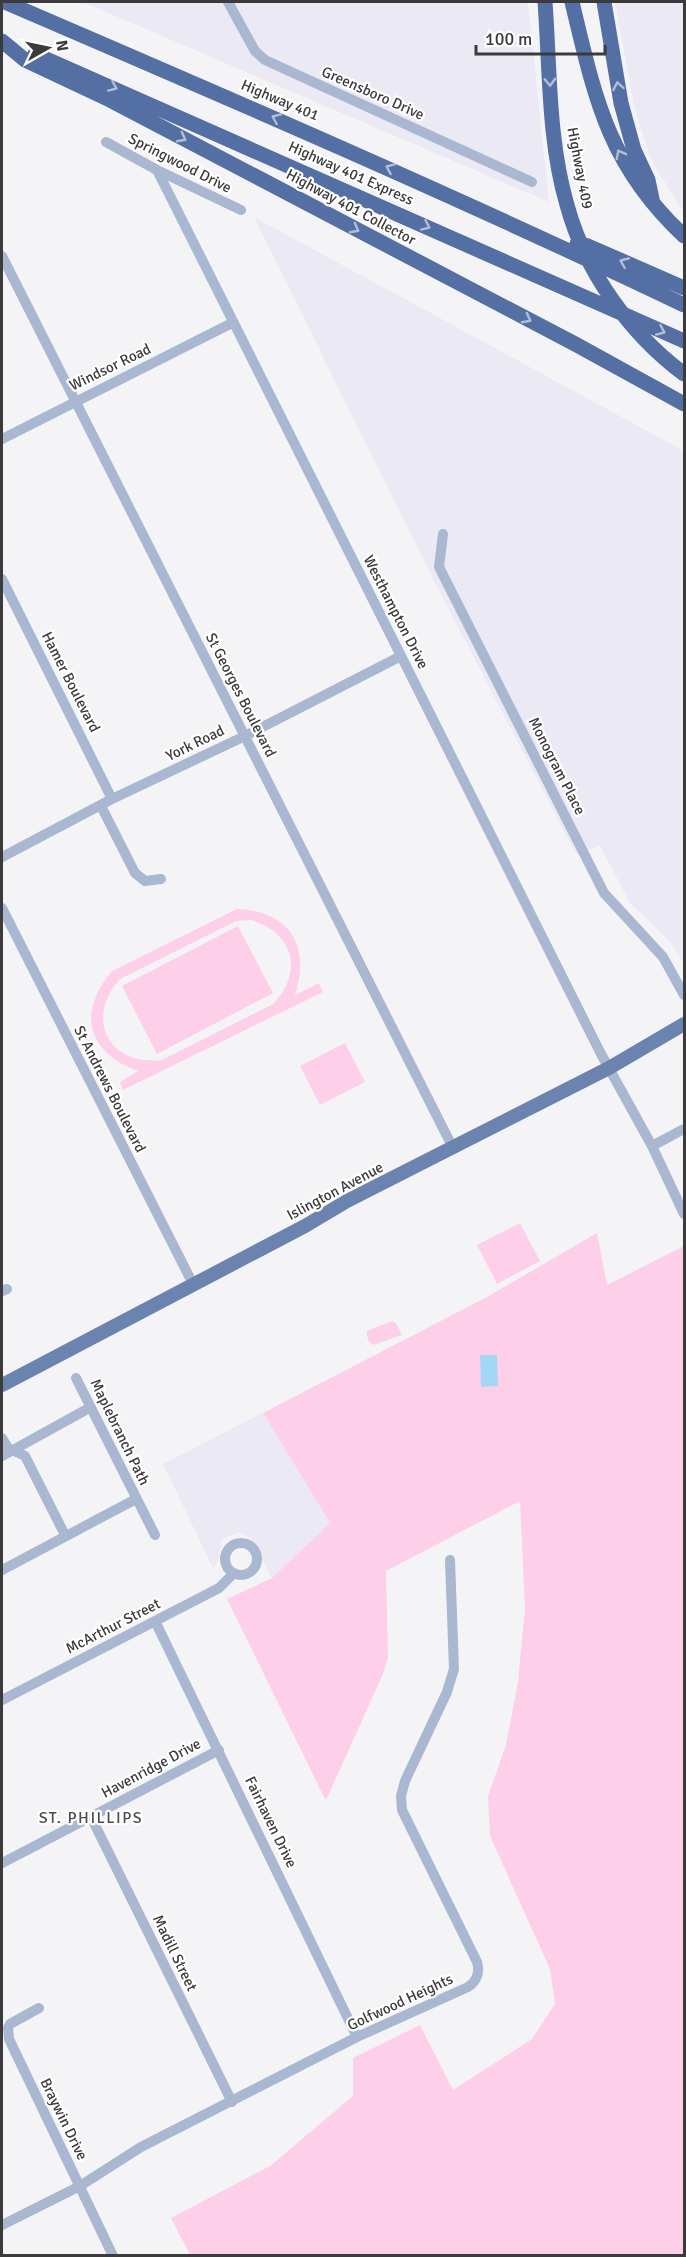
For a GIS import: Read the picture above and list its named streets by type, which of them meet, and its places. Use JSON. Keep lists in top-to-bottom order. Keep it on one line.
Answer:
{"streets":{"highway":["Highway 401","Highway 409","Highway 401 Express","Highway 401 Collector"],"main road":["Islington Avenue"],"street":["Greensboro Drive","Springwood Drive","Windsor Road","Westhampton Drive","Hamer Boulevard","St Georges Boulevard","York Road","Monogram Place","St Andrews Boulevard","Maplebranch Path","McArthur Street","Havenridge Drive","Fairhaven Drive","Madill Street","Golfwood Heights","Braywin Drive"]},"crossings":[["Springwood Drive","Westhampton Drive"],["Highway 401 Express","Highway 401 Collector"],["Windsor Road","Westhampton Drive"],["Windsor Road","St Georges Boulevard"],["Westhampton Drive","York Road"],["Westhampton Drive","Islington Avenue"],["Hamer Boulevard","York Road"],["St Georges Boulevard","York Road"],["St Georges Boulevard","Islington Avenue"],["St Andrews Boulevard","Islington Avenue"],["McArthur Street","Fairhaven Drive"],["Havenridge Drive","Fairhaven Drive"],["Havenridge Drive","Madill Street"],["Fairhaven Drive","Golfwood Heights"],["Madill Street","Golfwood Heights"],["Golfwood Heights","Braywin Drive"]],"one_way":["Highway 401"],"districts":["ST. PHILLIPS"],"scale_bar":"100 m","north":"right"}
